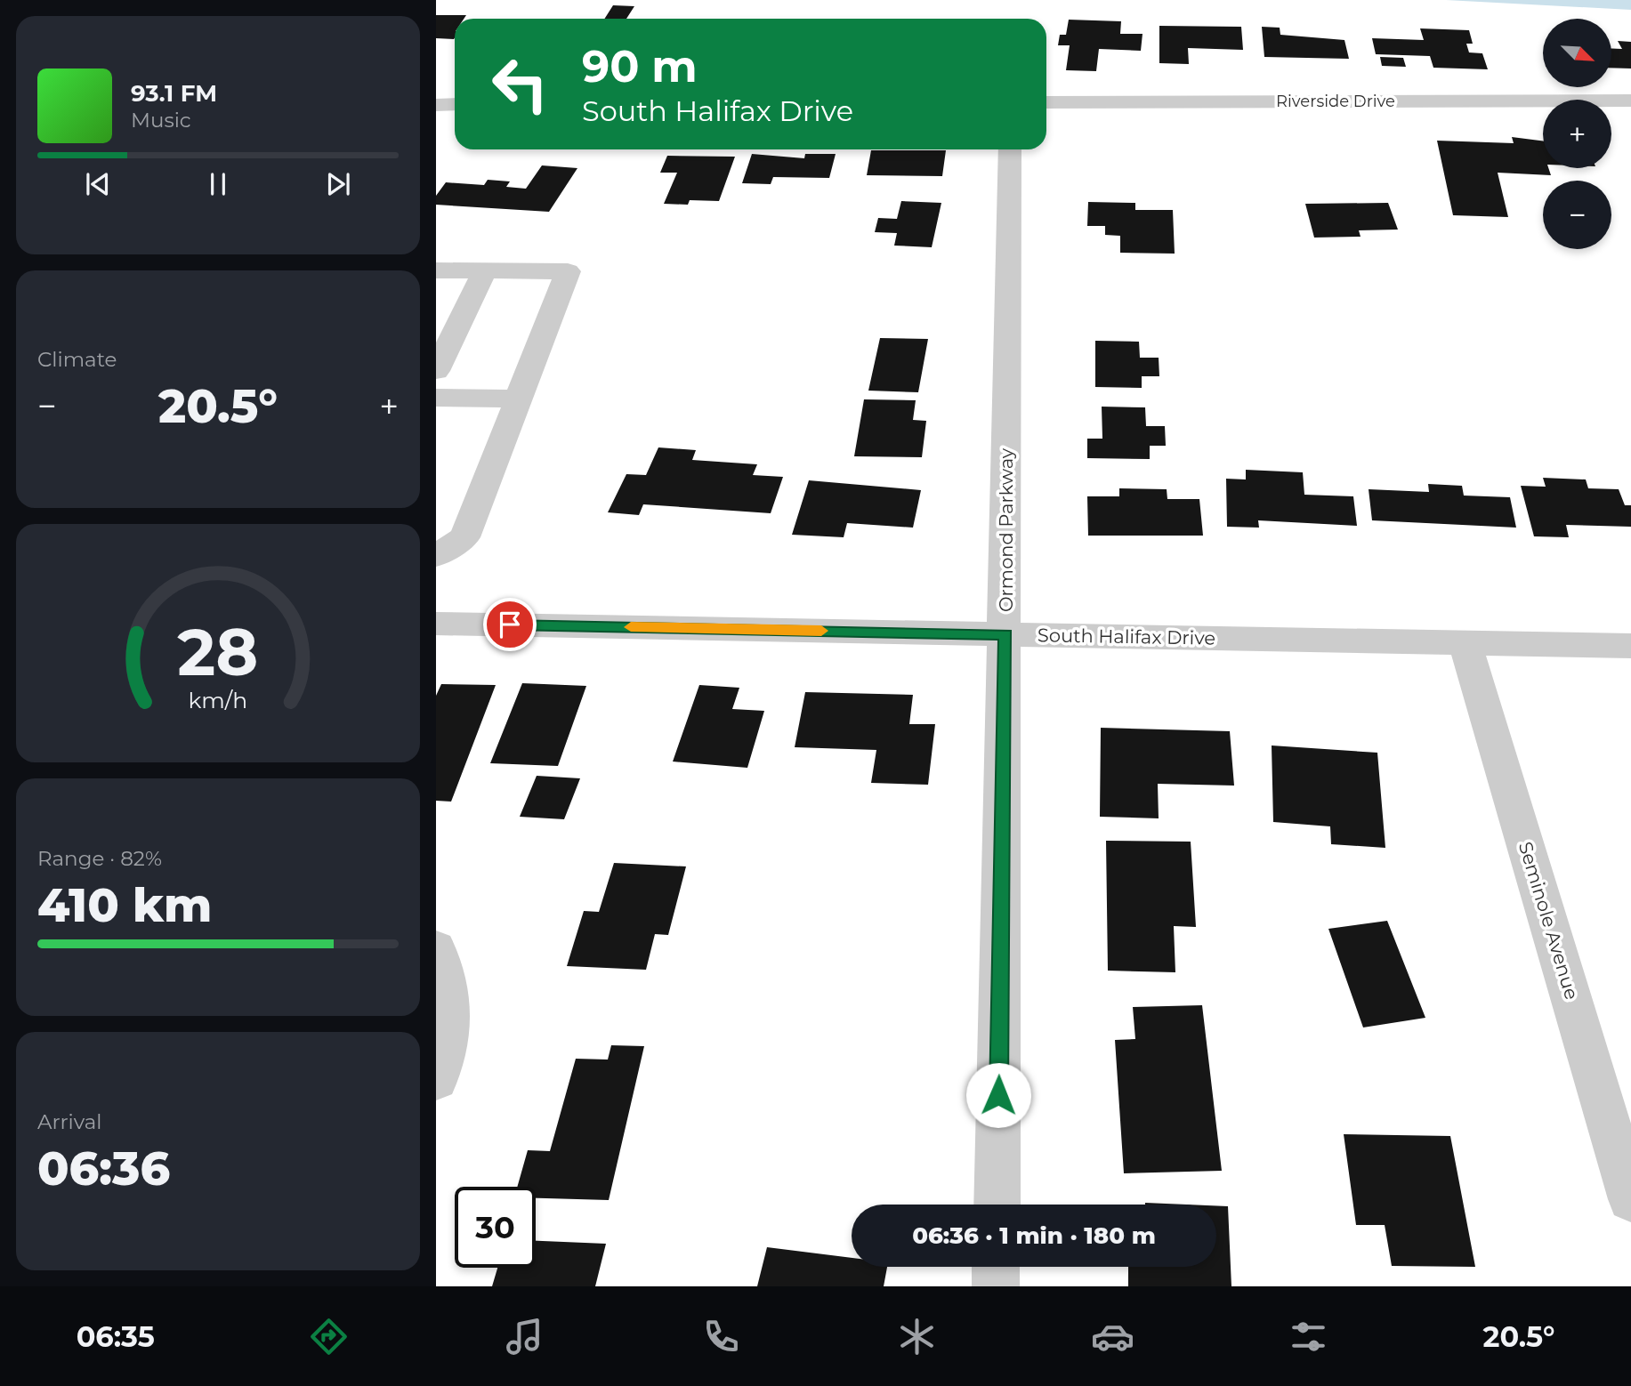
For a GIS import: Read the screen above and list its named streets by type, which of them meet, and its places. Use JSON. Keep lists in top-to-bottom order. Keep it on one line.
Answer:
{"streets":{"street":["Riverside Drive","Ormond Parkway","South Halifax Drive","Seminole Avenue"]},"crossings":[["Ormond Parkway","South Halifax Drive"],["South Halifax Drive","Seminole Avenue"]],"north":"bottom right","page":{"map_buttons":["+","−"],"turn":["90 m","South Halifax Drive"],"song":["93.1 FM","Music"],"tile":["Climate",["Range · 82%","410 km"],["Arrival","06:36"]],"heat":["−","20.5°","+"],"limit":"30","trip":"06:36 · 1 min · 180 m","tabs":["06:35","20.5°"],"gauge":["28","km/h"]}}
